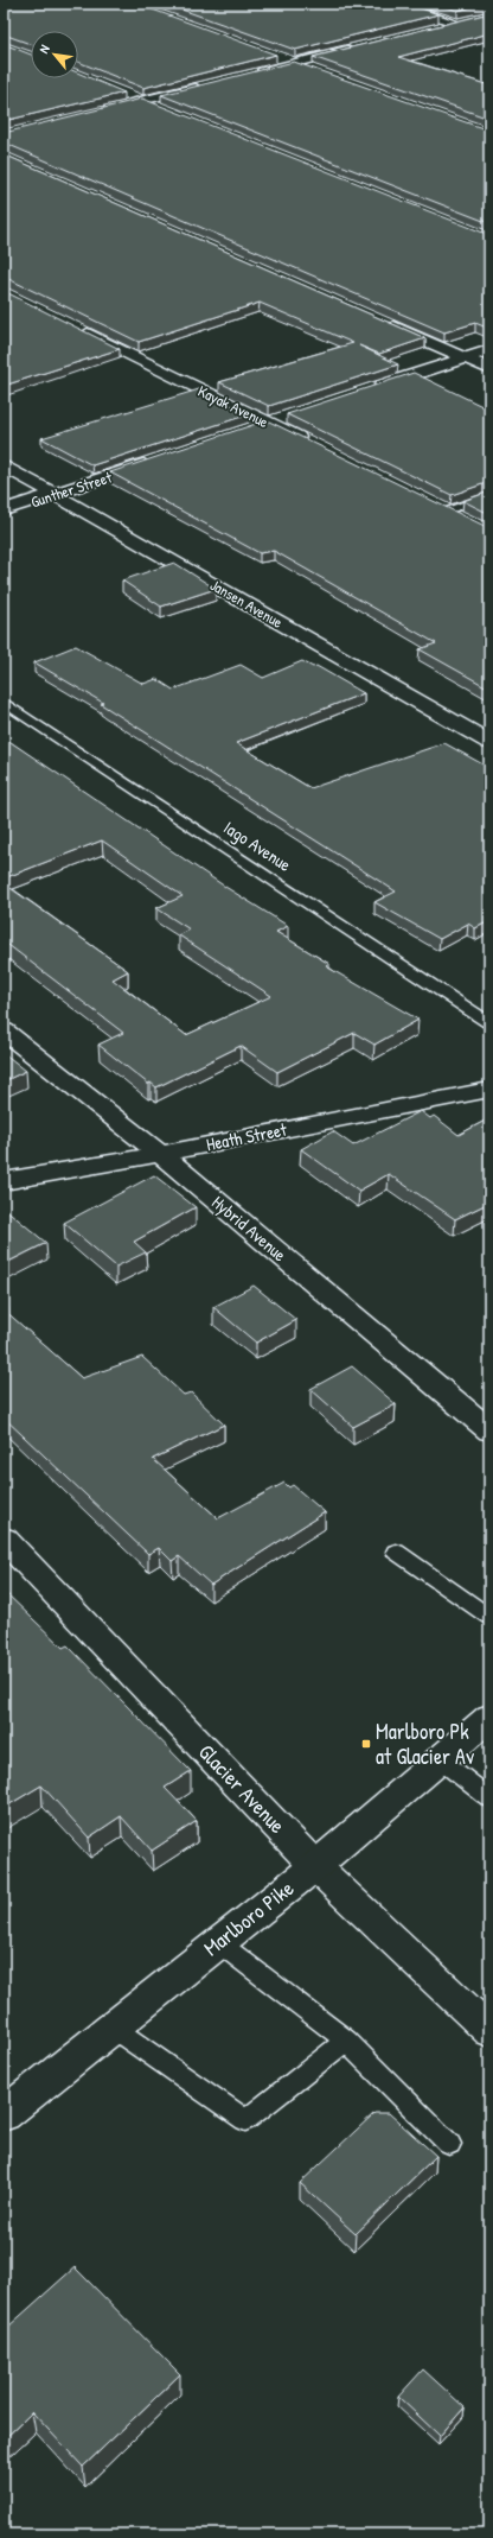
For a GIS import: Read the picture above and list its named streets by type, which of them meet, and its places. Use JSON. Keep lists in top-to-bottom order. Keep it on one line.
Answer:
{"streets":{"street":["Kayak Avenue","Gunther Street","Jansen Avenue","Heath Street","Hybrid Avenue","Glacier Avenue","Marlboro Pike"],"lane":["Iago Avenue"]},"crossings":[["Gunther Street","Jansen Avenue"],["Heath Street","Hybrid Avenue"],["Glacier Avenue","Marlboro Pike"]],"places":{"transit":["Marlboro Pk at Glacier Av"]},"north":"top left"}
